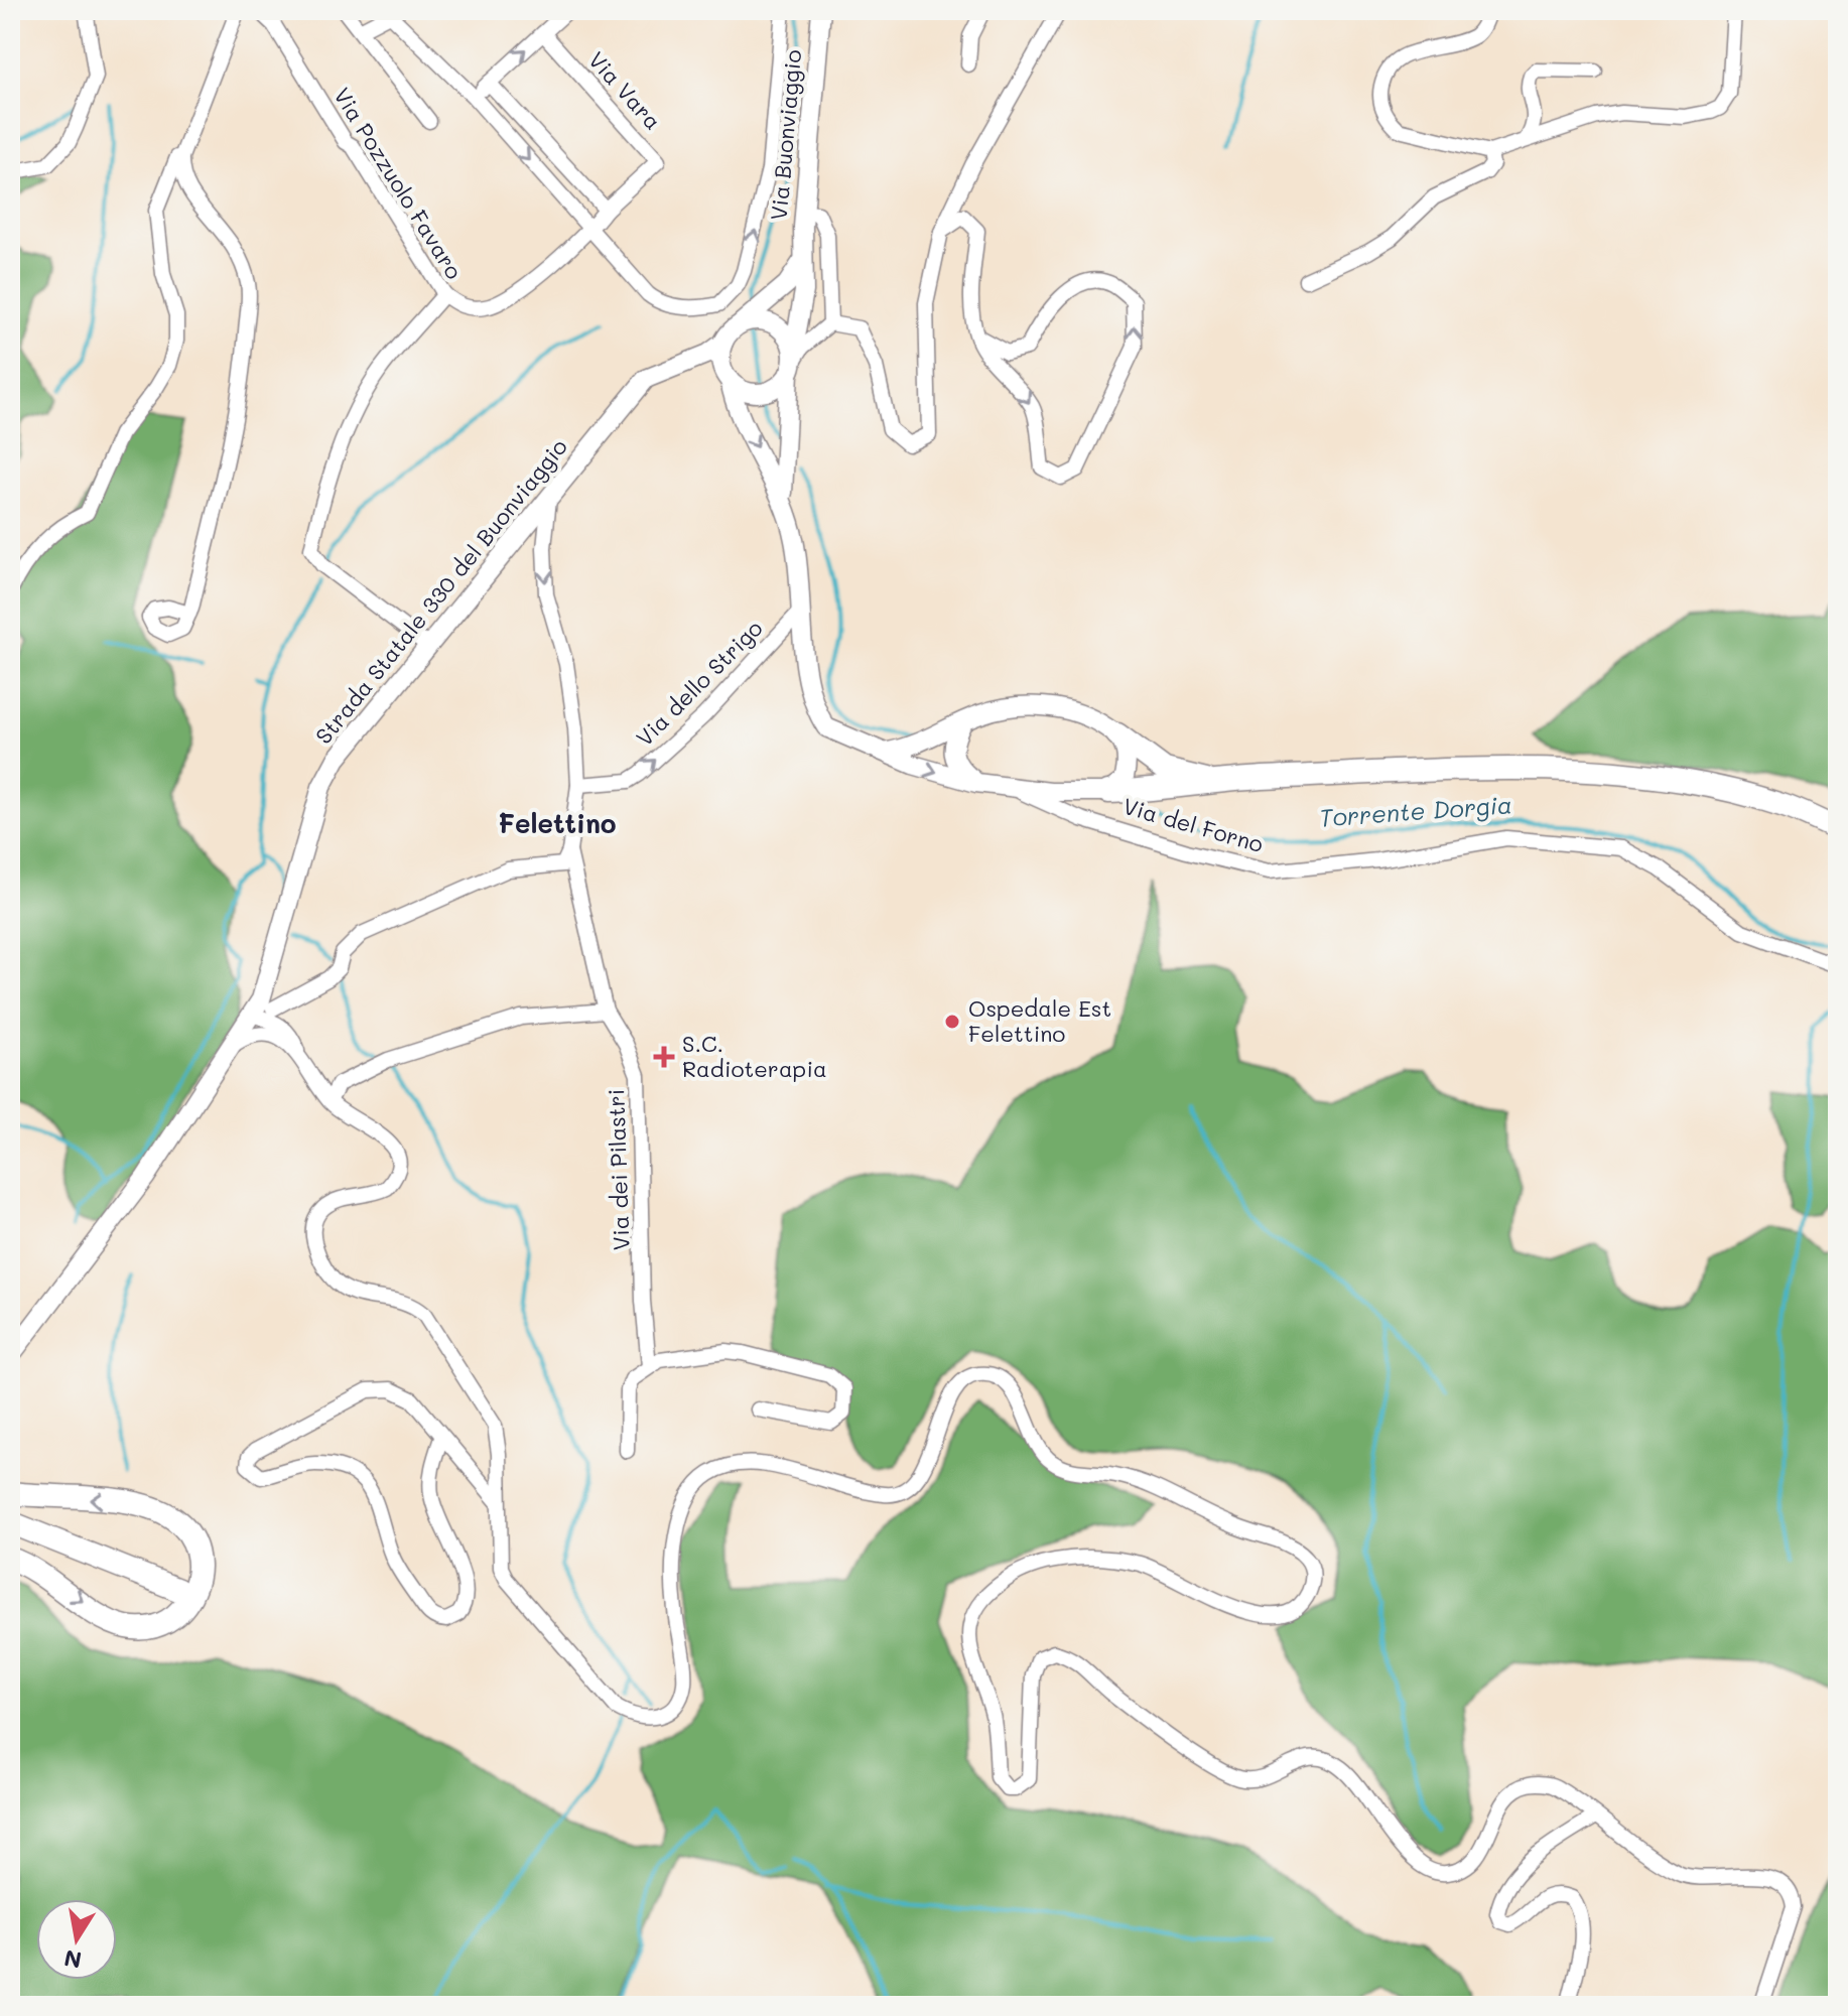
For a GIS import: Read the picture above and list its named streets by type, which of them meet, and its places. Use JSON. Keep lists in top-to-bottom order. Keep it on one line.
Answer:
{"streets":{"main road":["Via Buonviaggio","Strada Statale 330 del Buonviaggio"],"street":["Via Vara","Via Pozzuolo Favaro","Via dello Strigo","Via del Forno","Via dei Pilastri"]},"crossings":[["Via Vara","Via Pozzuolo Favaro"],["Via Pozzuolo Favaro","Strada Statale 330 del Buonviaggio"],["Strada Statale 330 del Buonviaggio","Via dei Pilastri"],["Via dello Strigo","Via dei Pilastri"]],"one_way":["Via dello Strigo"],"districts":["Felettino"],"water":["Torrente Dorgia"],"places":{"other":["Ospedale Est Felettino"],"health":["S.C. Radioterapia"]},"north":"bottom"}
